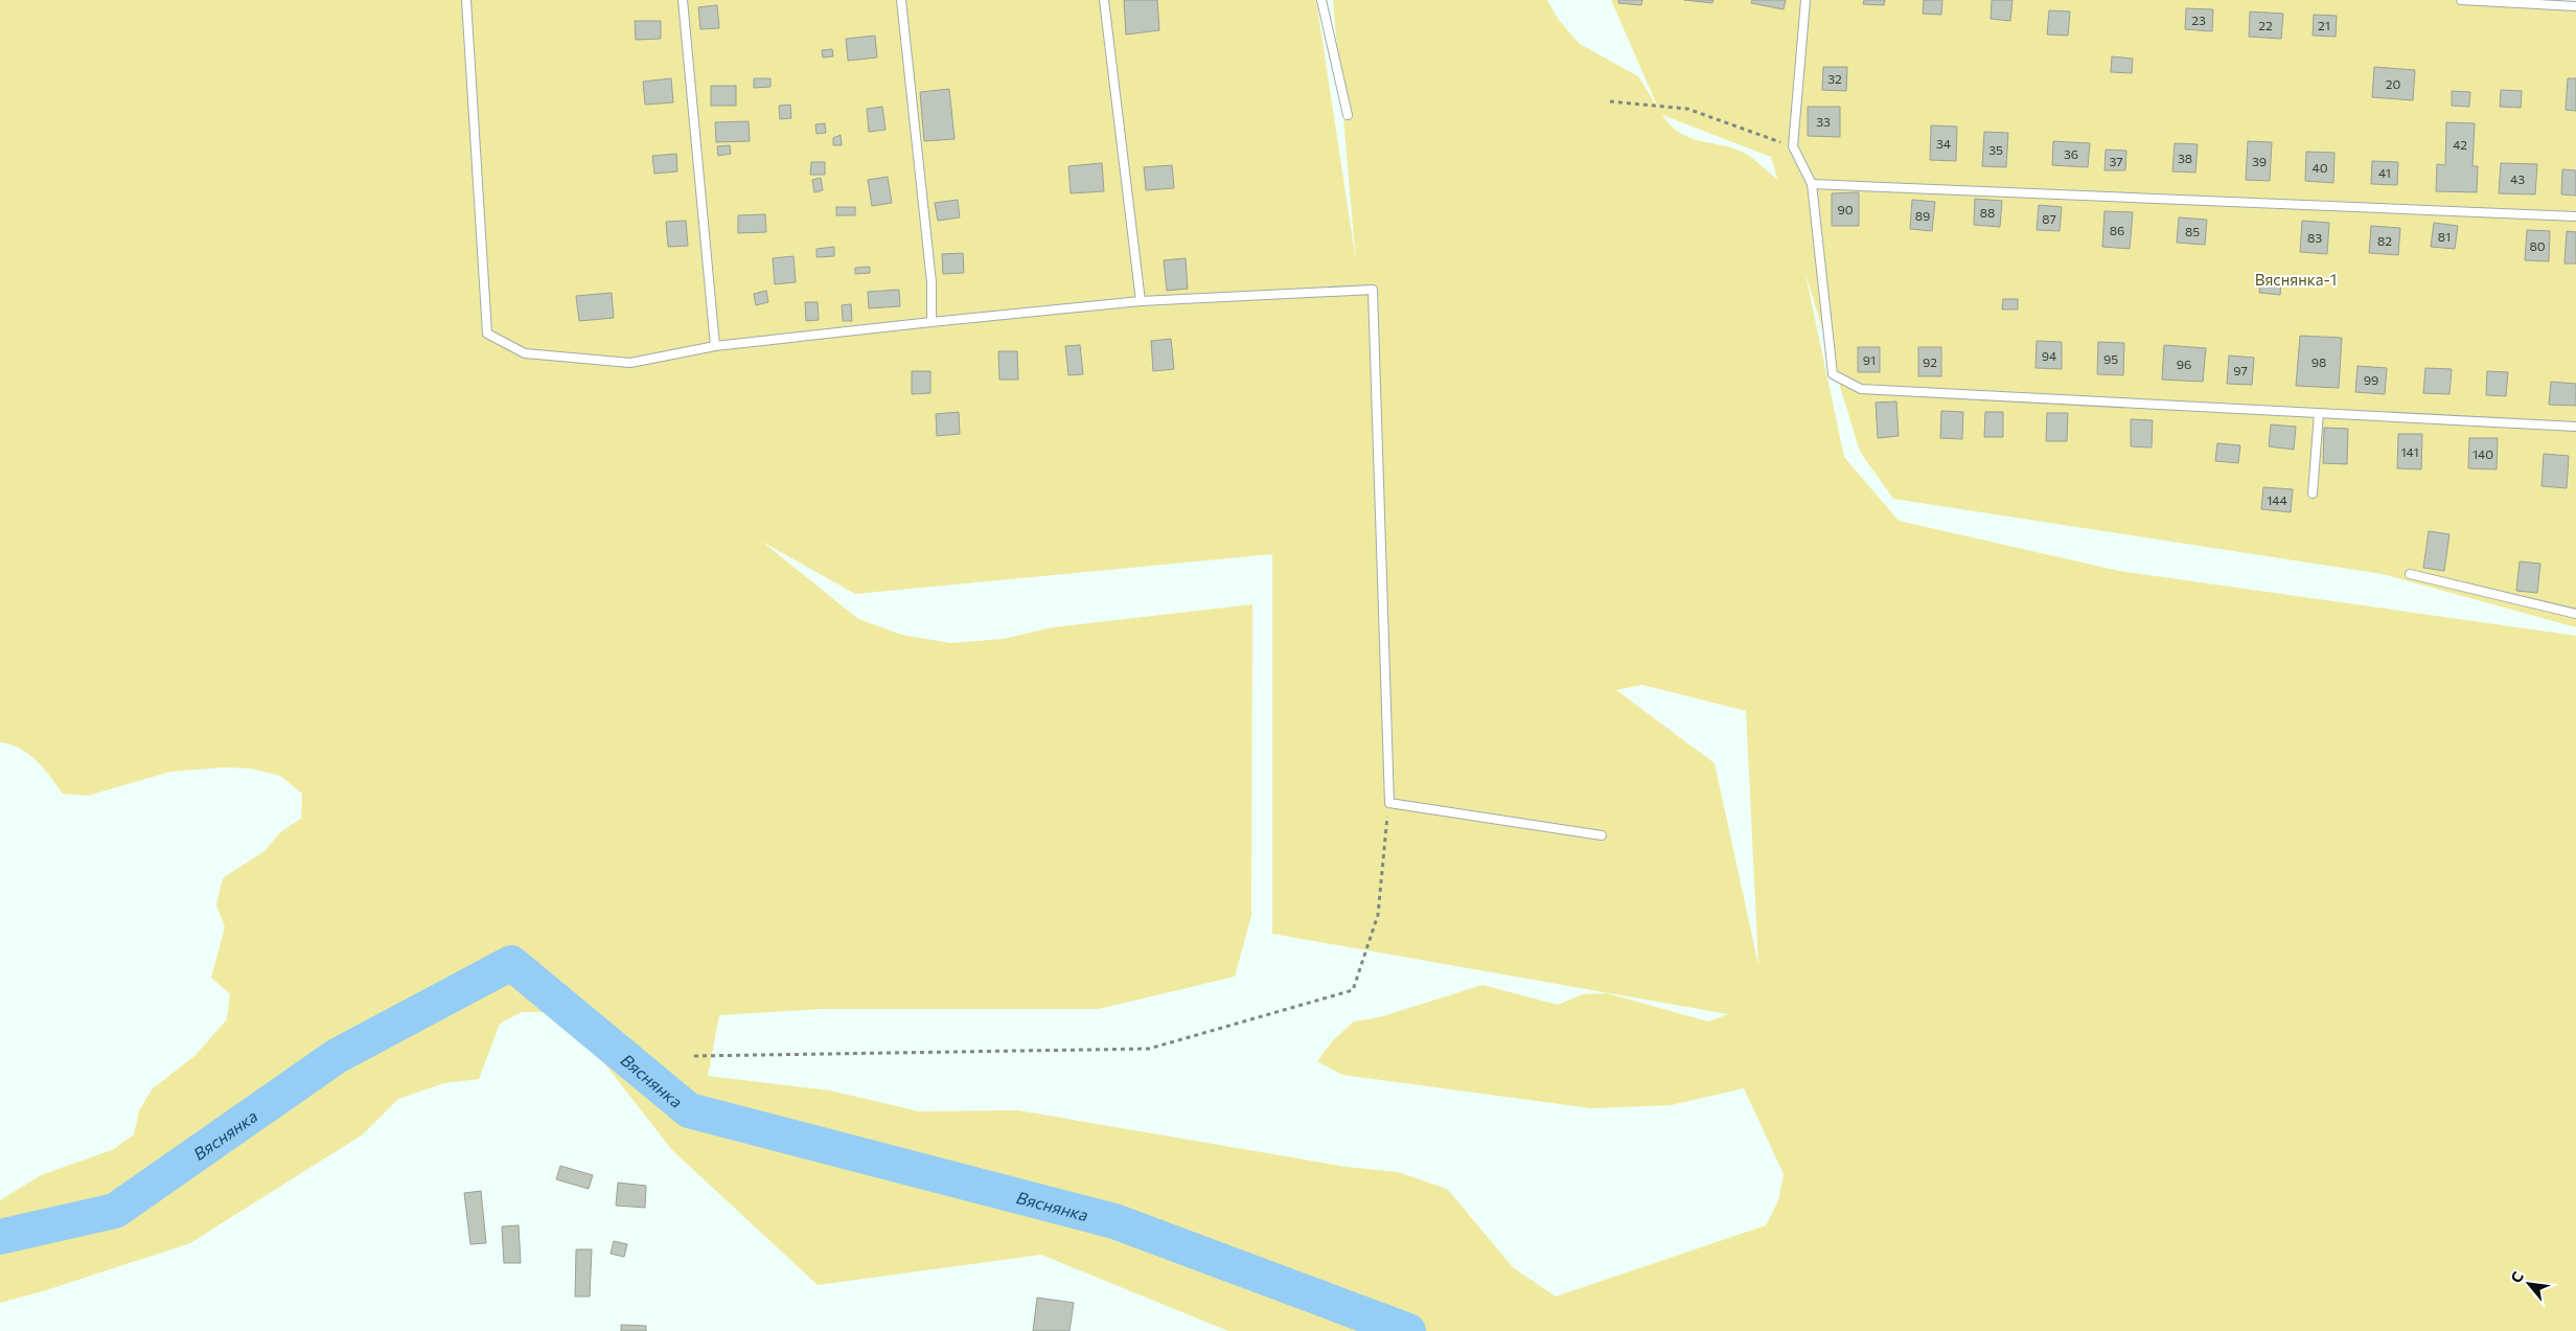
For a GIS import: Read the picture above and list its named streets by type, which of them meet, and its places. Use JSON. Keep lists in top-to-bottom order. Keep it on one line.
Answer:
{"water":["Вяснянка"],"parks":["Вяснянка-1"],"house_numbers":["23","22","21","32","20","33","34","42","35","36","38","37","39","40","41","43","90","88","89","87","86","85","81","83","82","80","94","95","91","92","98","96","97","99","141","140","144"],"north":"top left"}
